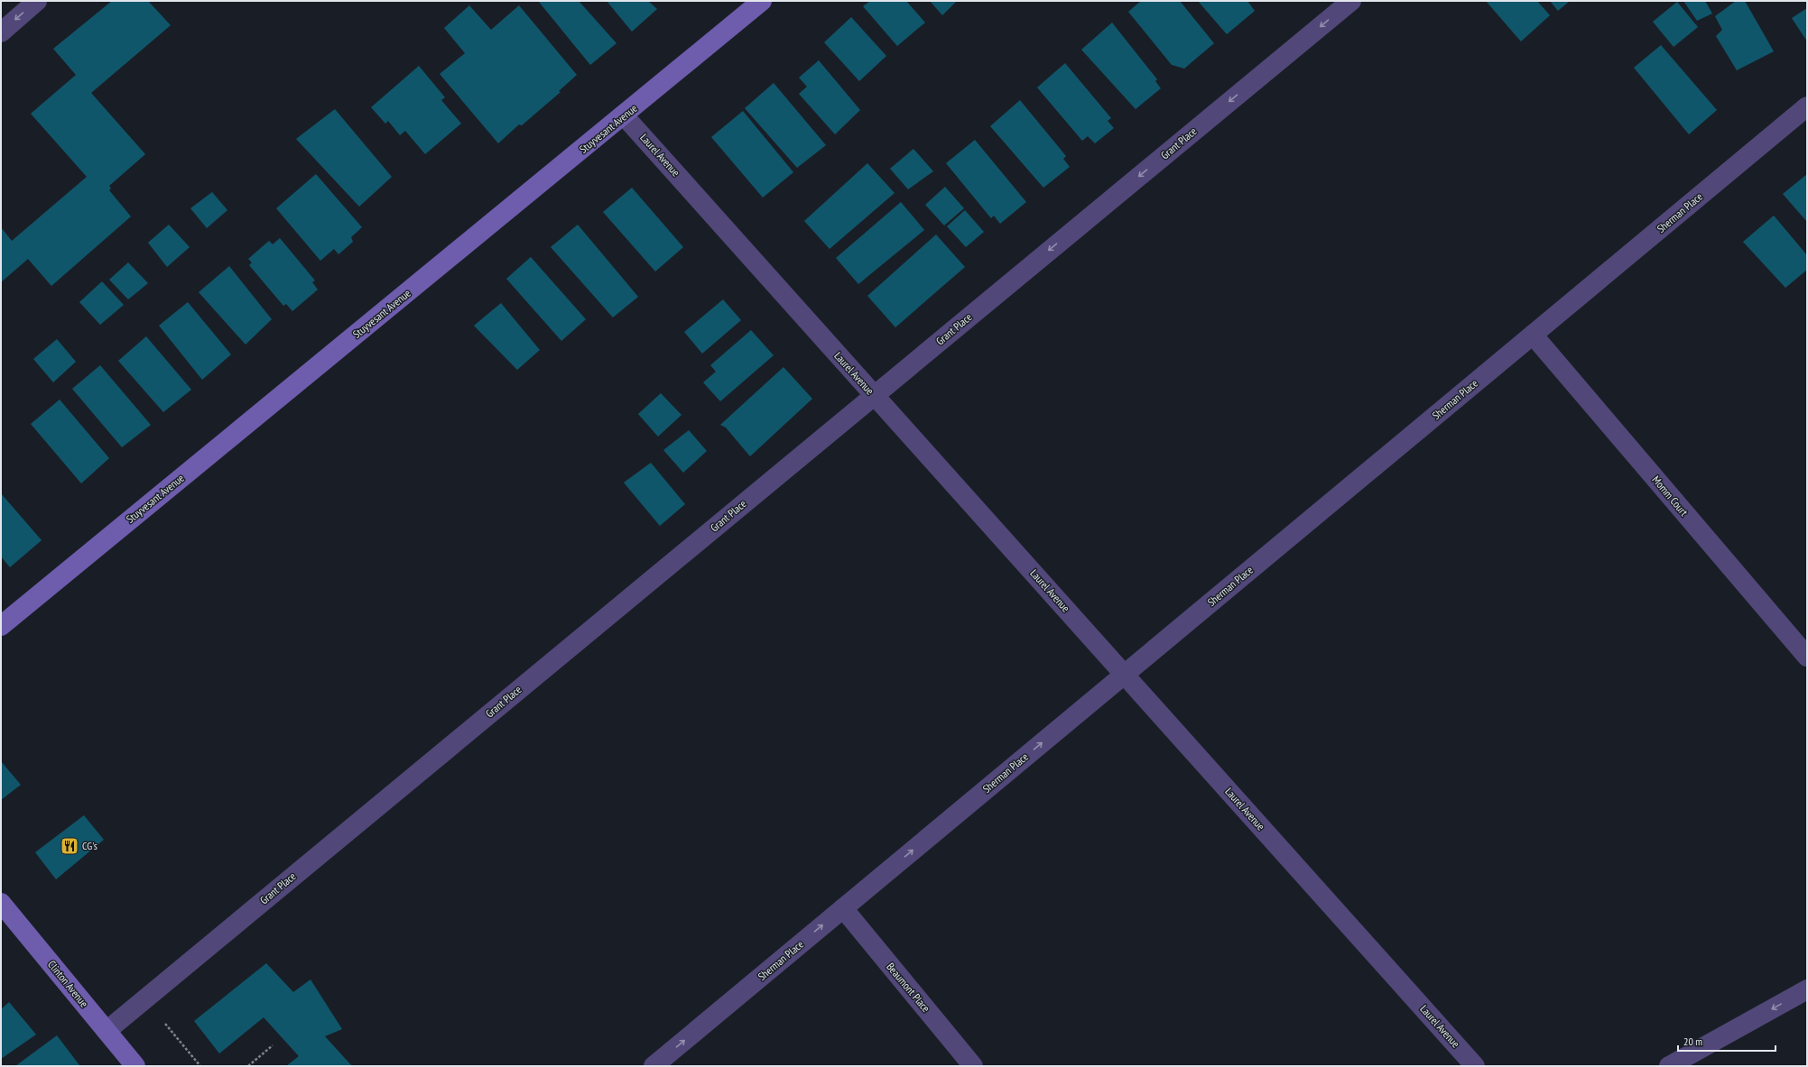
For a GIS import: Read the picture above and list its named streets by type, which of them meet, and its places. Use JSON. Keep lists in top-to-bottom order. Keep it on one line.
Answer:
{"streets":{"main road":["Stuyvesant Avenue","Clinton Avenue"],"street":["Grant Place","Laurel Avenue","Sherman Place","Momm Court","Beaumont Place"]},"crossings":[["Stuyvesant Avenue","Laurel Avenue"],["Grant Place","Laurel Avenue"],["Grant Place","Clinton Avenue"],["Laurel Avenue","Sherman Place"],["Sherman Place","Momm Court"],["Sherman Place","Beaumont Place"]],"one_way":["Grant Place","Sherman Place"],"places":{"restaurant":["CG's"]},"scale_bar":"20 m"}
